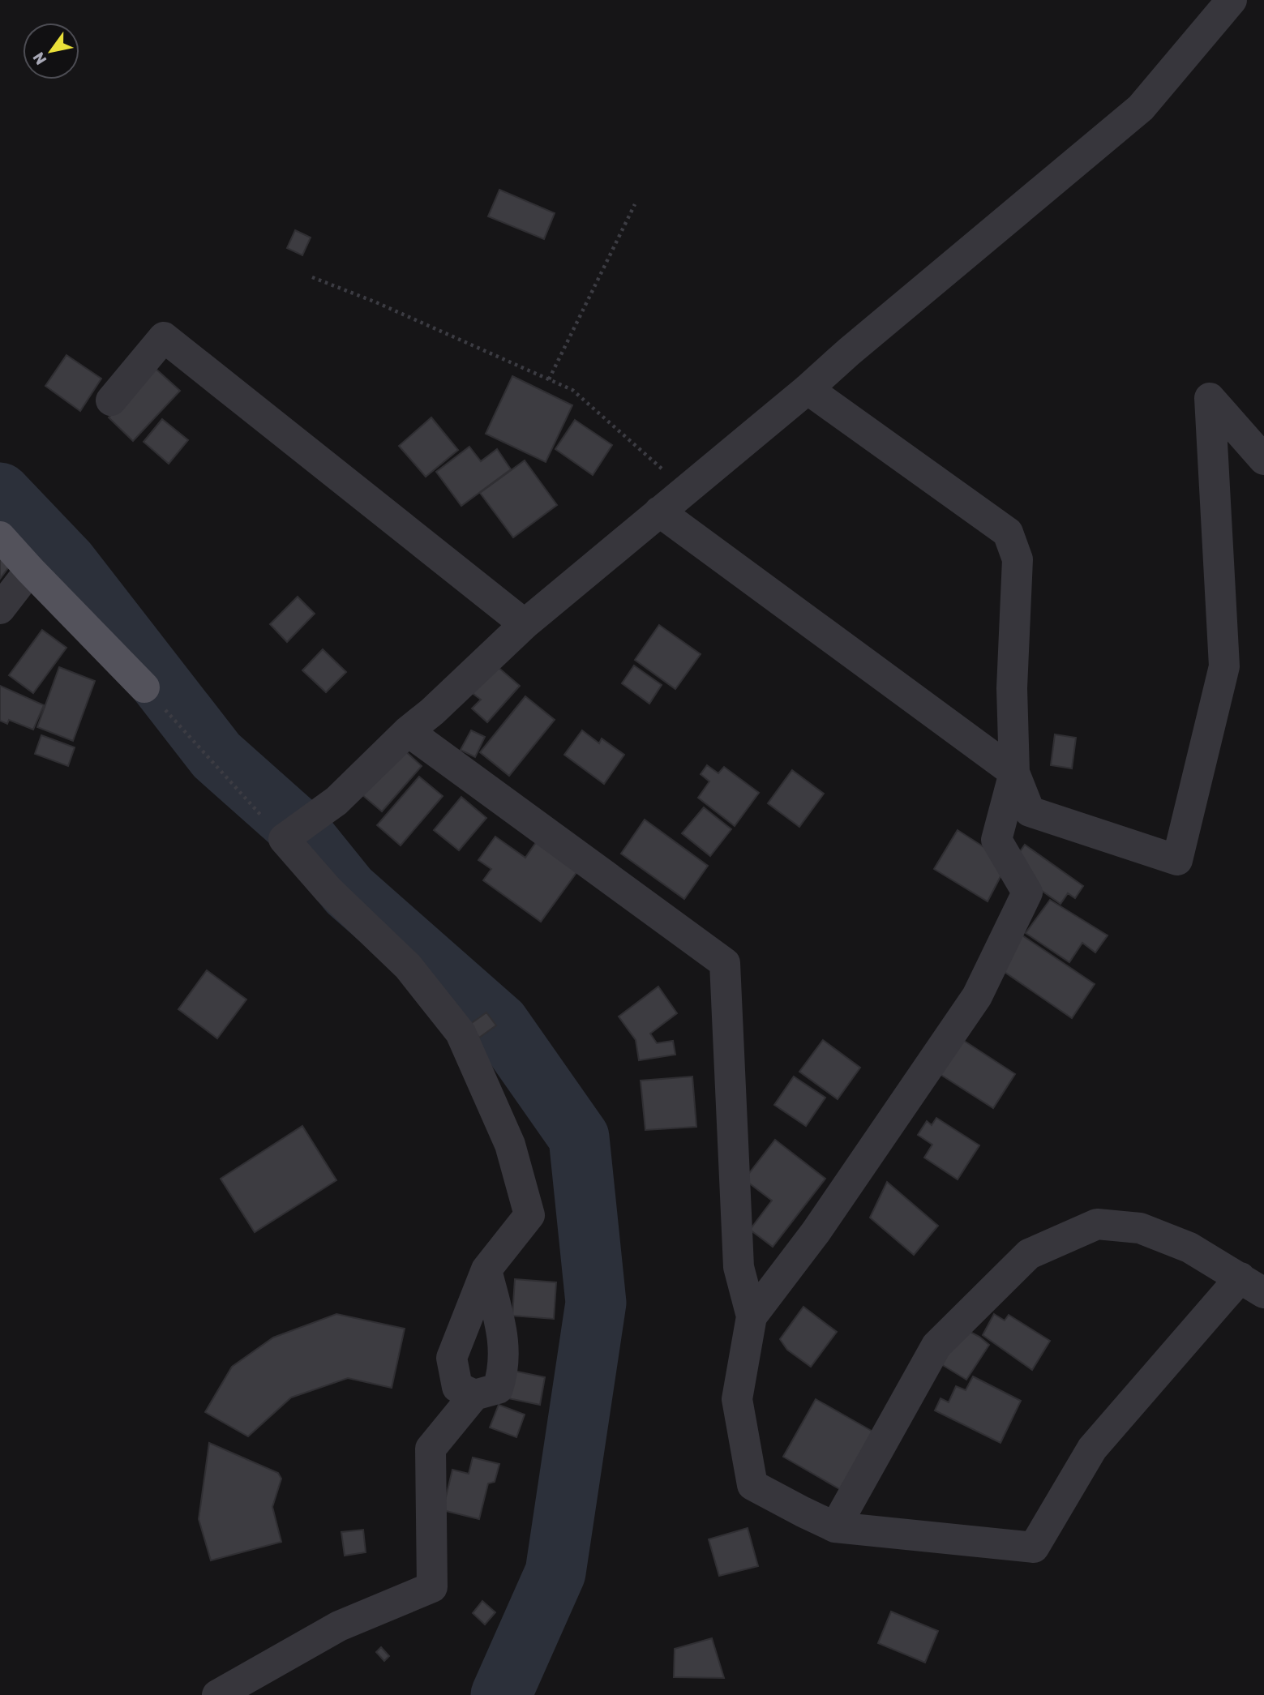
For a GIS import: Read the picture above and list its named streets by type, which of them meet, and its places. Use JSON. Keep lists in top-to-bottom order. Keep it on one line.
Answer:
{"north":"bottom left"}
